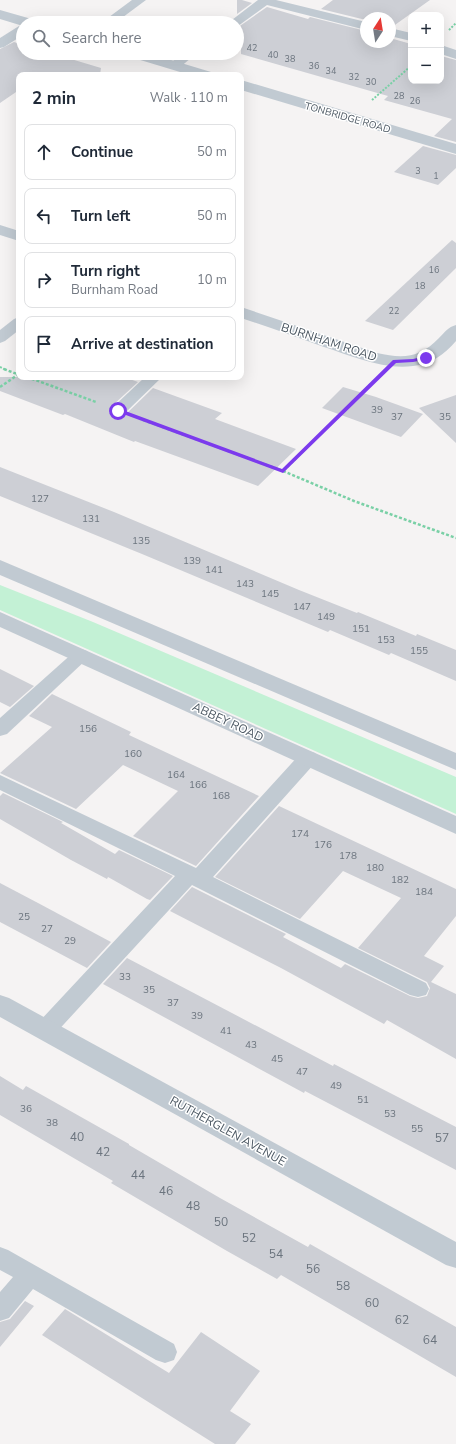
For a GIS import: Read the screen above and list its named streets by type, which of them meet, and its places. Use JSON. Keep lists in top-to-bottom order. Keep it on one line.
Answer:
{"streets":{"street":["TONBRIDGE ROAD","BURNHAM ROAD","ABBEY ROAD","RUTHERGLEN AVENUE"]},"house_numbers":["42","40","38","36","34","32","30","28","26","3","1","16","18","22","39","37","35","127","131","135","139","141","143","145","147","149","151","153","155","156","160","164","166","168","174","176","178","180","182","184","25","27","29","33","35","37","39","41","43","45","47","49","51","36","53","38","55","40","57","42","44","46","48","50","52","54","56","58","60","62","64"],"north":"top","page":{"map_buttons":["+","−"],"search":"Search here","heading":["2 min","Walk · 110 m"],"list":[["Continue","50 m"],["Turn left","50 m"],["Turn right","Burnham Road","10 m"],"Arrive at destination"]}}
